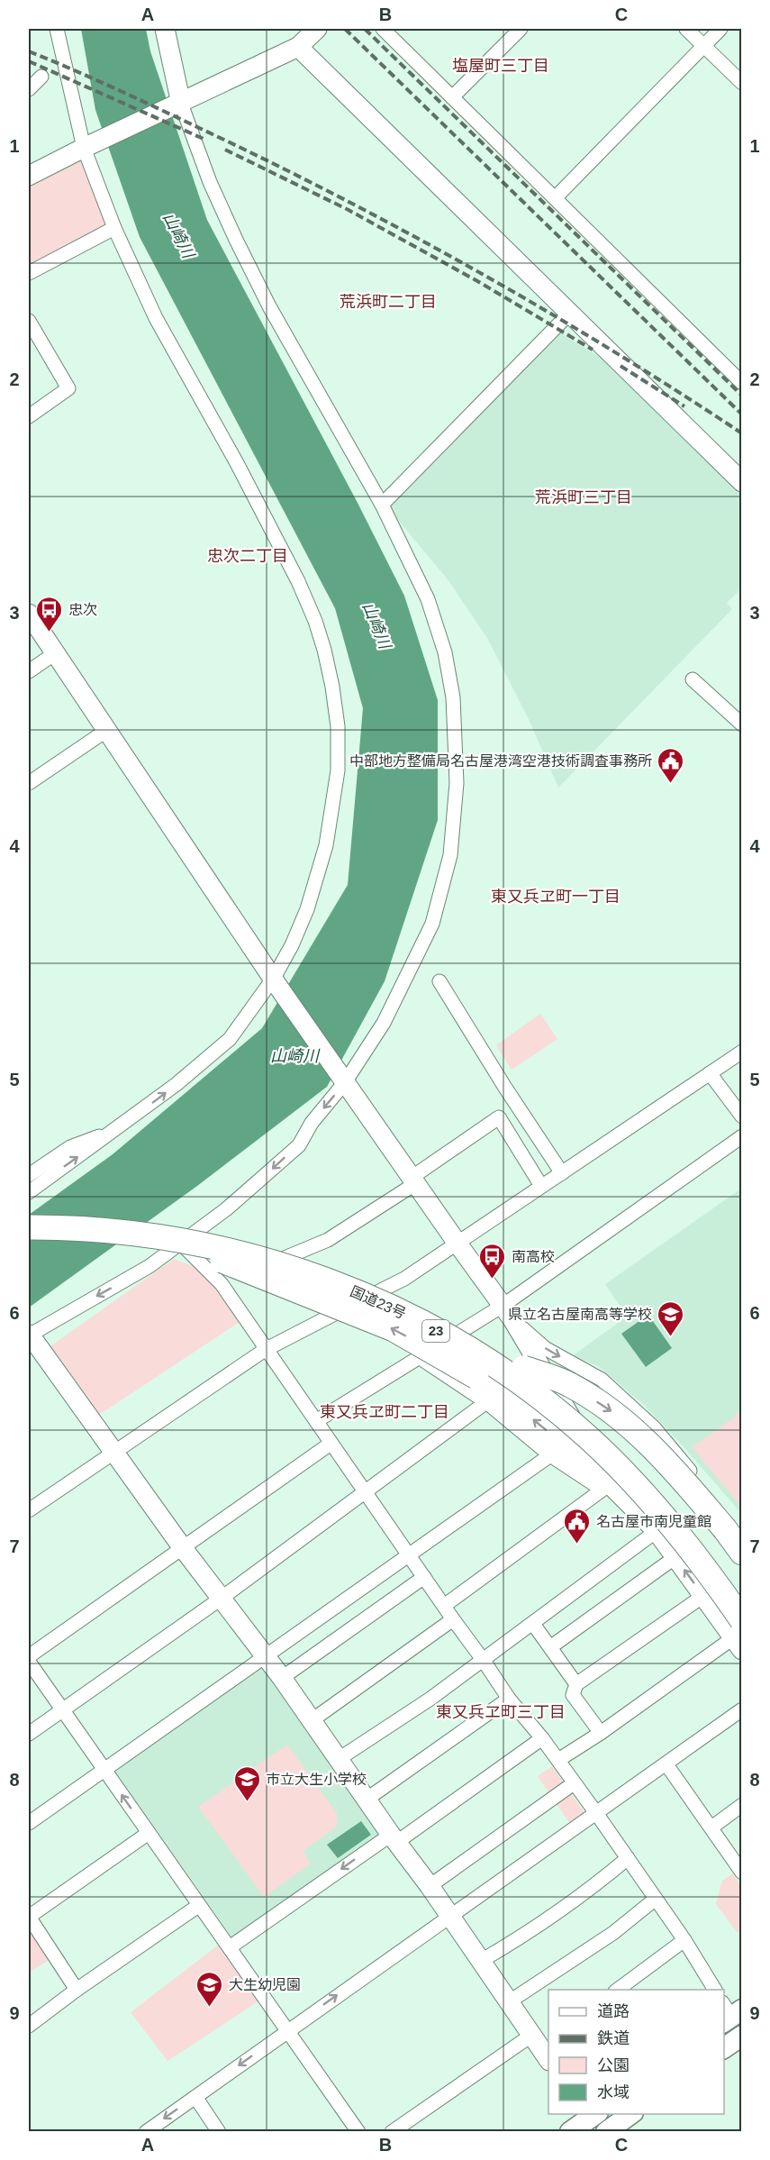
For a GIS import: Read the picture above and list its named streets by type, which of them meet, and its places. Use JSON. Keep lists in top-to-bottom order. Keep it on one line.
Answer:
{"streets":{"highway":["国道23号","23"]},"districts":["塩屋町三丁目","荒浜町二丁目","荒浜町三丁目","忠次二丁目","東又兵ヱ町一丁目","東又兵ヱ町二丁目","東又兵ヱ町三丁目"],"water":["山崎川"],"places":{"bus stop":["忠次","南高校"],"public building":["中部地方整備局名古屋港湾空港技術調査事務所","名古屋市南児童館"],"school or university":["県立名古屋南高等学校","市立大生小学校","大生幼児園"]},"legend":["道路","鉄道","公園","水域"],"grid":{"columns":["A","B","C"],"rows":["1","2","3","4","5","6","7","8","9"]}}
